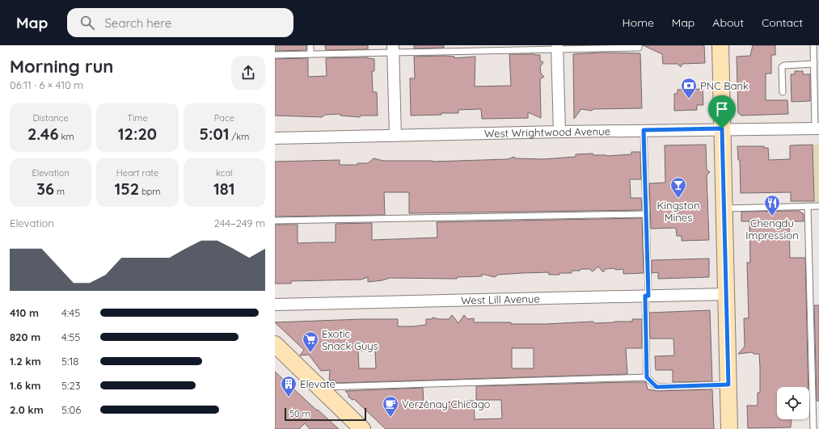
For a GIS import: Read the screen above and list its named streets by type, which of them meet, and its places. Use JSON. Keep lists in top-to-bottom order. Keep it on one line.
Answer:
{"streets":{"street":["West Wrightwood Avenue","West Lill Avenue"]},"places":{"bank":["PNC Bank"],"bar":["Kingston Mines"],"restaurant":["Chengdu Impression"],"supermarket":["Exotic Snack Guys"],"building":["Elevate"],"cafe":["Verzênay Chicago"]},"scale_bar":"50 m","page":{"header":"Map","search":"Search here","nav":["Home","Map","About","Contact"],"heading":["Morning run","06:11 · 6 × 410 m"],"stats":[["Distance","2.46 km"],["Time","12:20"],["Pace","5:01 /km"],["Elevation","36 m"],["Heart rate","152 bpm"],["kcal","181"]],"chart":["Elevation","244–249 m"],"list":[{"name":"410 m","note":"4:45"},{"name":"820 m","note":"4:55"},{"name":"1.2 km","note":"5:18"},{"name":"1.6 km","note":"5:23"},{"name":"2.0 km","note":"5:06"}],"scale":"50 m"}}
